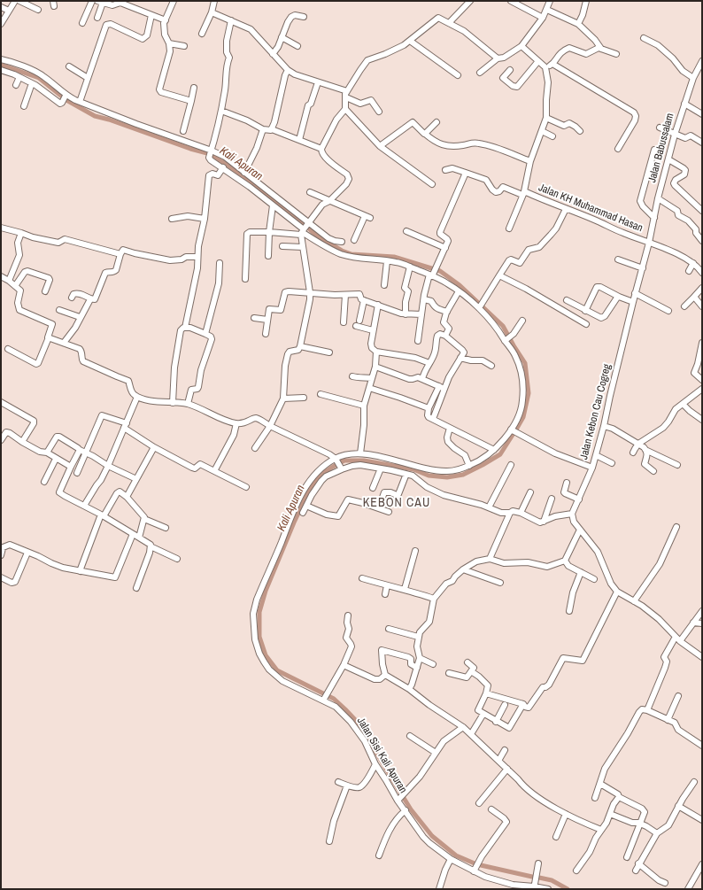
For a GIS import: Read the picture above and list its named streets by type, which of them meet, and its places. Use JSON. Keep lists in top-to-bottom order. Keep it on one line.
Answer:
{"streets":{"street":["Jalan Babussalam","Jalan KH Muhammad Hasan","Jalan Kebon Cau Cogreg","Jalan Sisi Kali Apuran"]},"crossings":[["Jalan Babussalam","Jalan KH Muhammad Hasan"],["Jalan Babussalam","Jalan Kebon Cau Cogreg"],["Jalan KH Muhammad Hasan","Jalan Kebon Cau Cogreg"]],"districts":["KEBON CAU"],"water":["Kali Apuran"]}
